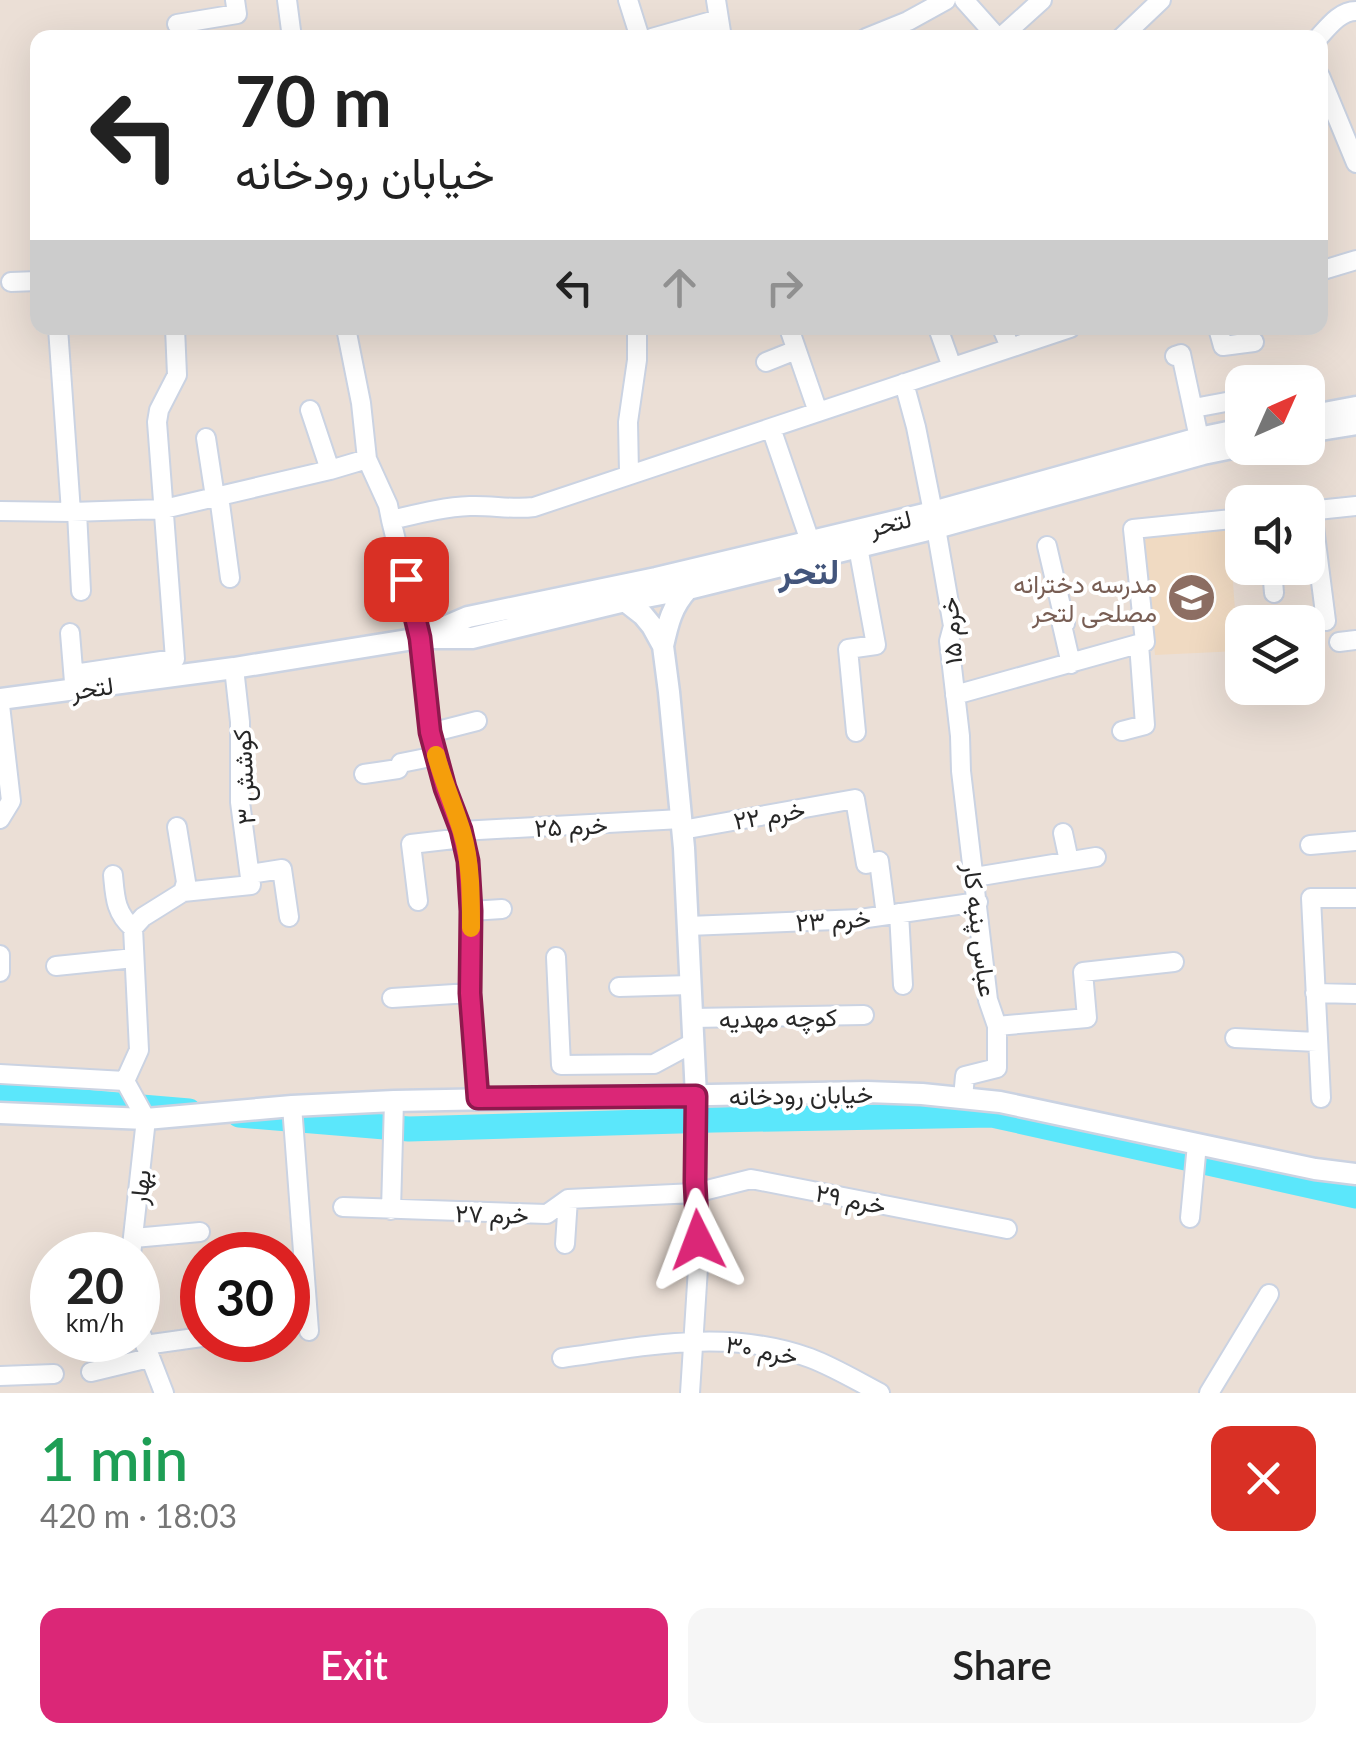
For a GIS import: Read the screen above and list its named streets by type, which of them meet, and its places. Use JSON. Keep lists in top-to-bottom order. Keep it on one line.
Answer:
{"streets":{"street":["لتحر","خرم ۱۵","کوشش ۳","خرم ۲۲","خرم ۲۵","خرم ۲۳","عباس پنبه کار","کوچه مهدیه","خیابان رودخانه","بهار","خرم ۲۹","خرم ۲۷","خرم ۳۰"]},"crossings":[["لتحر","خرم ۱۵"],["لتحر","کوشش ۳"],["خرم ۱۵","عباس پنبه کار"],["خرم ۲۲","خرم ۲۵"],["خرم ۲۲","خرم ۲۳"],["خرم ۲۳","عباس پنبه کار"],["عباس پنبه کار","خیابان رودخانه"],["خیابان رودخانه","بهار"],["خرم ۲۹","خرم ۲۷"]],"districts":["لتحر"],"places":{"school or university":["مدرسه دخترانه مصلحی لتحر"]},"north":"top right","page":{"turn":["70 m","خیابان رودخانه"],"speed":"20 km/h","limit":"30","heading":["1 min","420 m · 18:03"],"buttons":["Exit","Share"]}}
